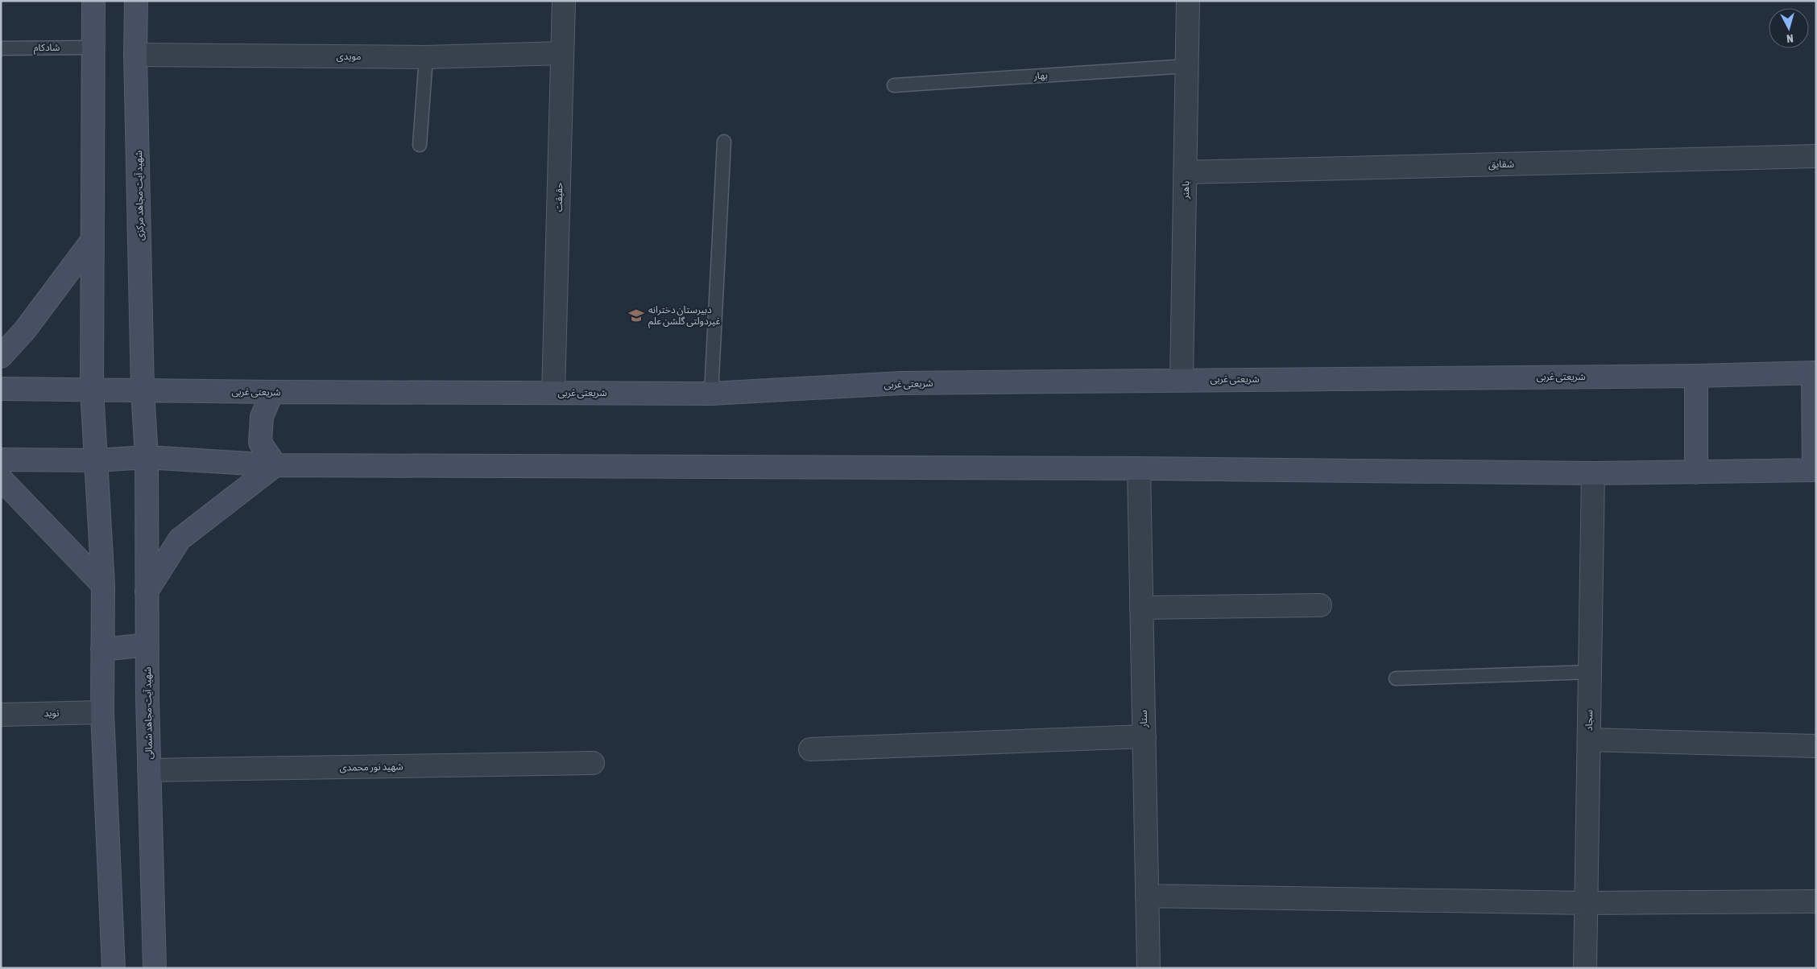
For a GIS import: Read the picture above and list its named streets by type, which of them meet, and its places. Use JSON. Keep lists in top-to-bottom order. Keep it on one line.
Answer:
{"streets":{"main road":["شهید آیت-مجاهد مرکزی","شریعتی غربی","شهید آیت-مجاهد شمالی"],"street":["مویدی","شقایق","باهنر","حقیقت","نوید","ستار","سجاد","شهید نور محمدی"],"lane":["شادکام","بهار"]},"crossings":[["مویدی","شهید آیت-مجاهد مرکزی"],["مویدی","حقیقت"],["بهار","باهنر"],["شقایق","باهنر"],["باهنر","شریعتی غربی"],["شهید آیت-مجاهد مرکزی","شریعتی غربی"],["شهید آیت-مجاهد مرکزی","شهید آیت-مجاهد شمالی"],["حقیقت","شریعتی غربی"],["شهید آیت-مجاهد شمالی","شهید نور محمدی"]],"places":{"school or university":["دبیرستان دخترانه غیردولتی گلشن علم"]},"north":"bottom"}
